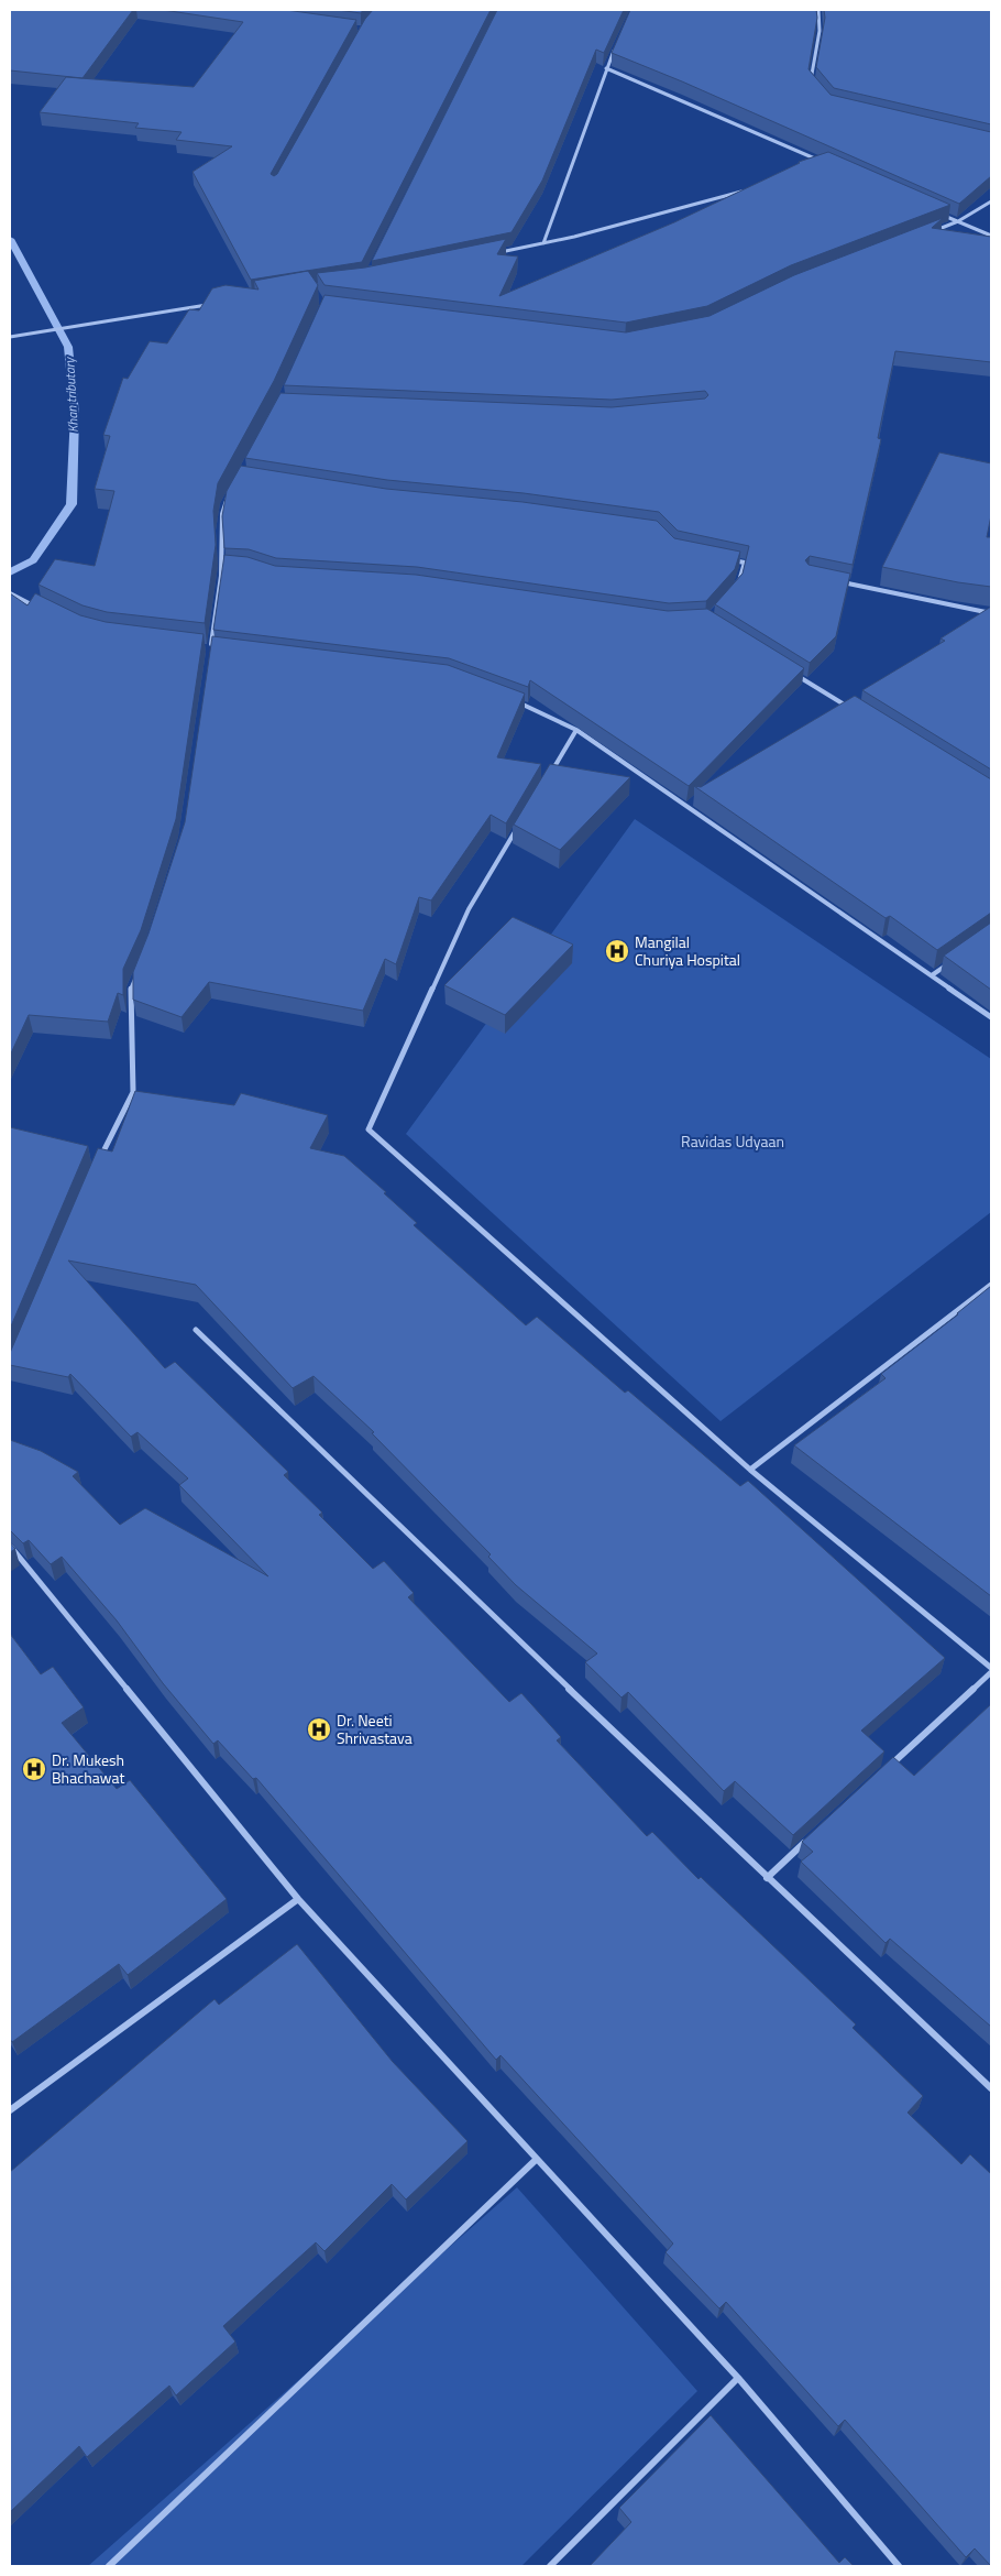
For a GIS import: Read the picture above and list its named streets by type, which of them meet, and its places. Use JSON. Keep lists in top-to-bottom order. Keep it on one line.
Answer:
{"water":["Khan tributary"],"parks":["Ravidas Udyaan"],"places":{"hospital":["Mangilal Churiya Hospital","Dr. Neeti Shrivastava","Dr. Mukesh Bhachawat"]}}
